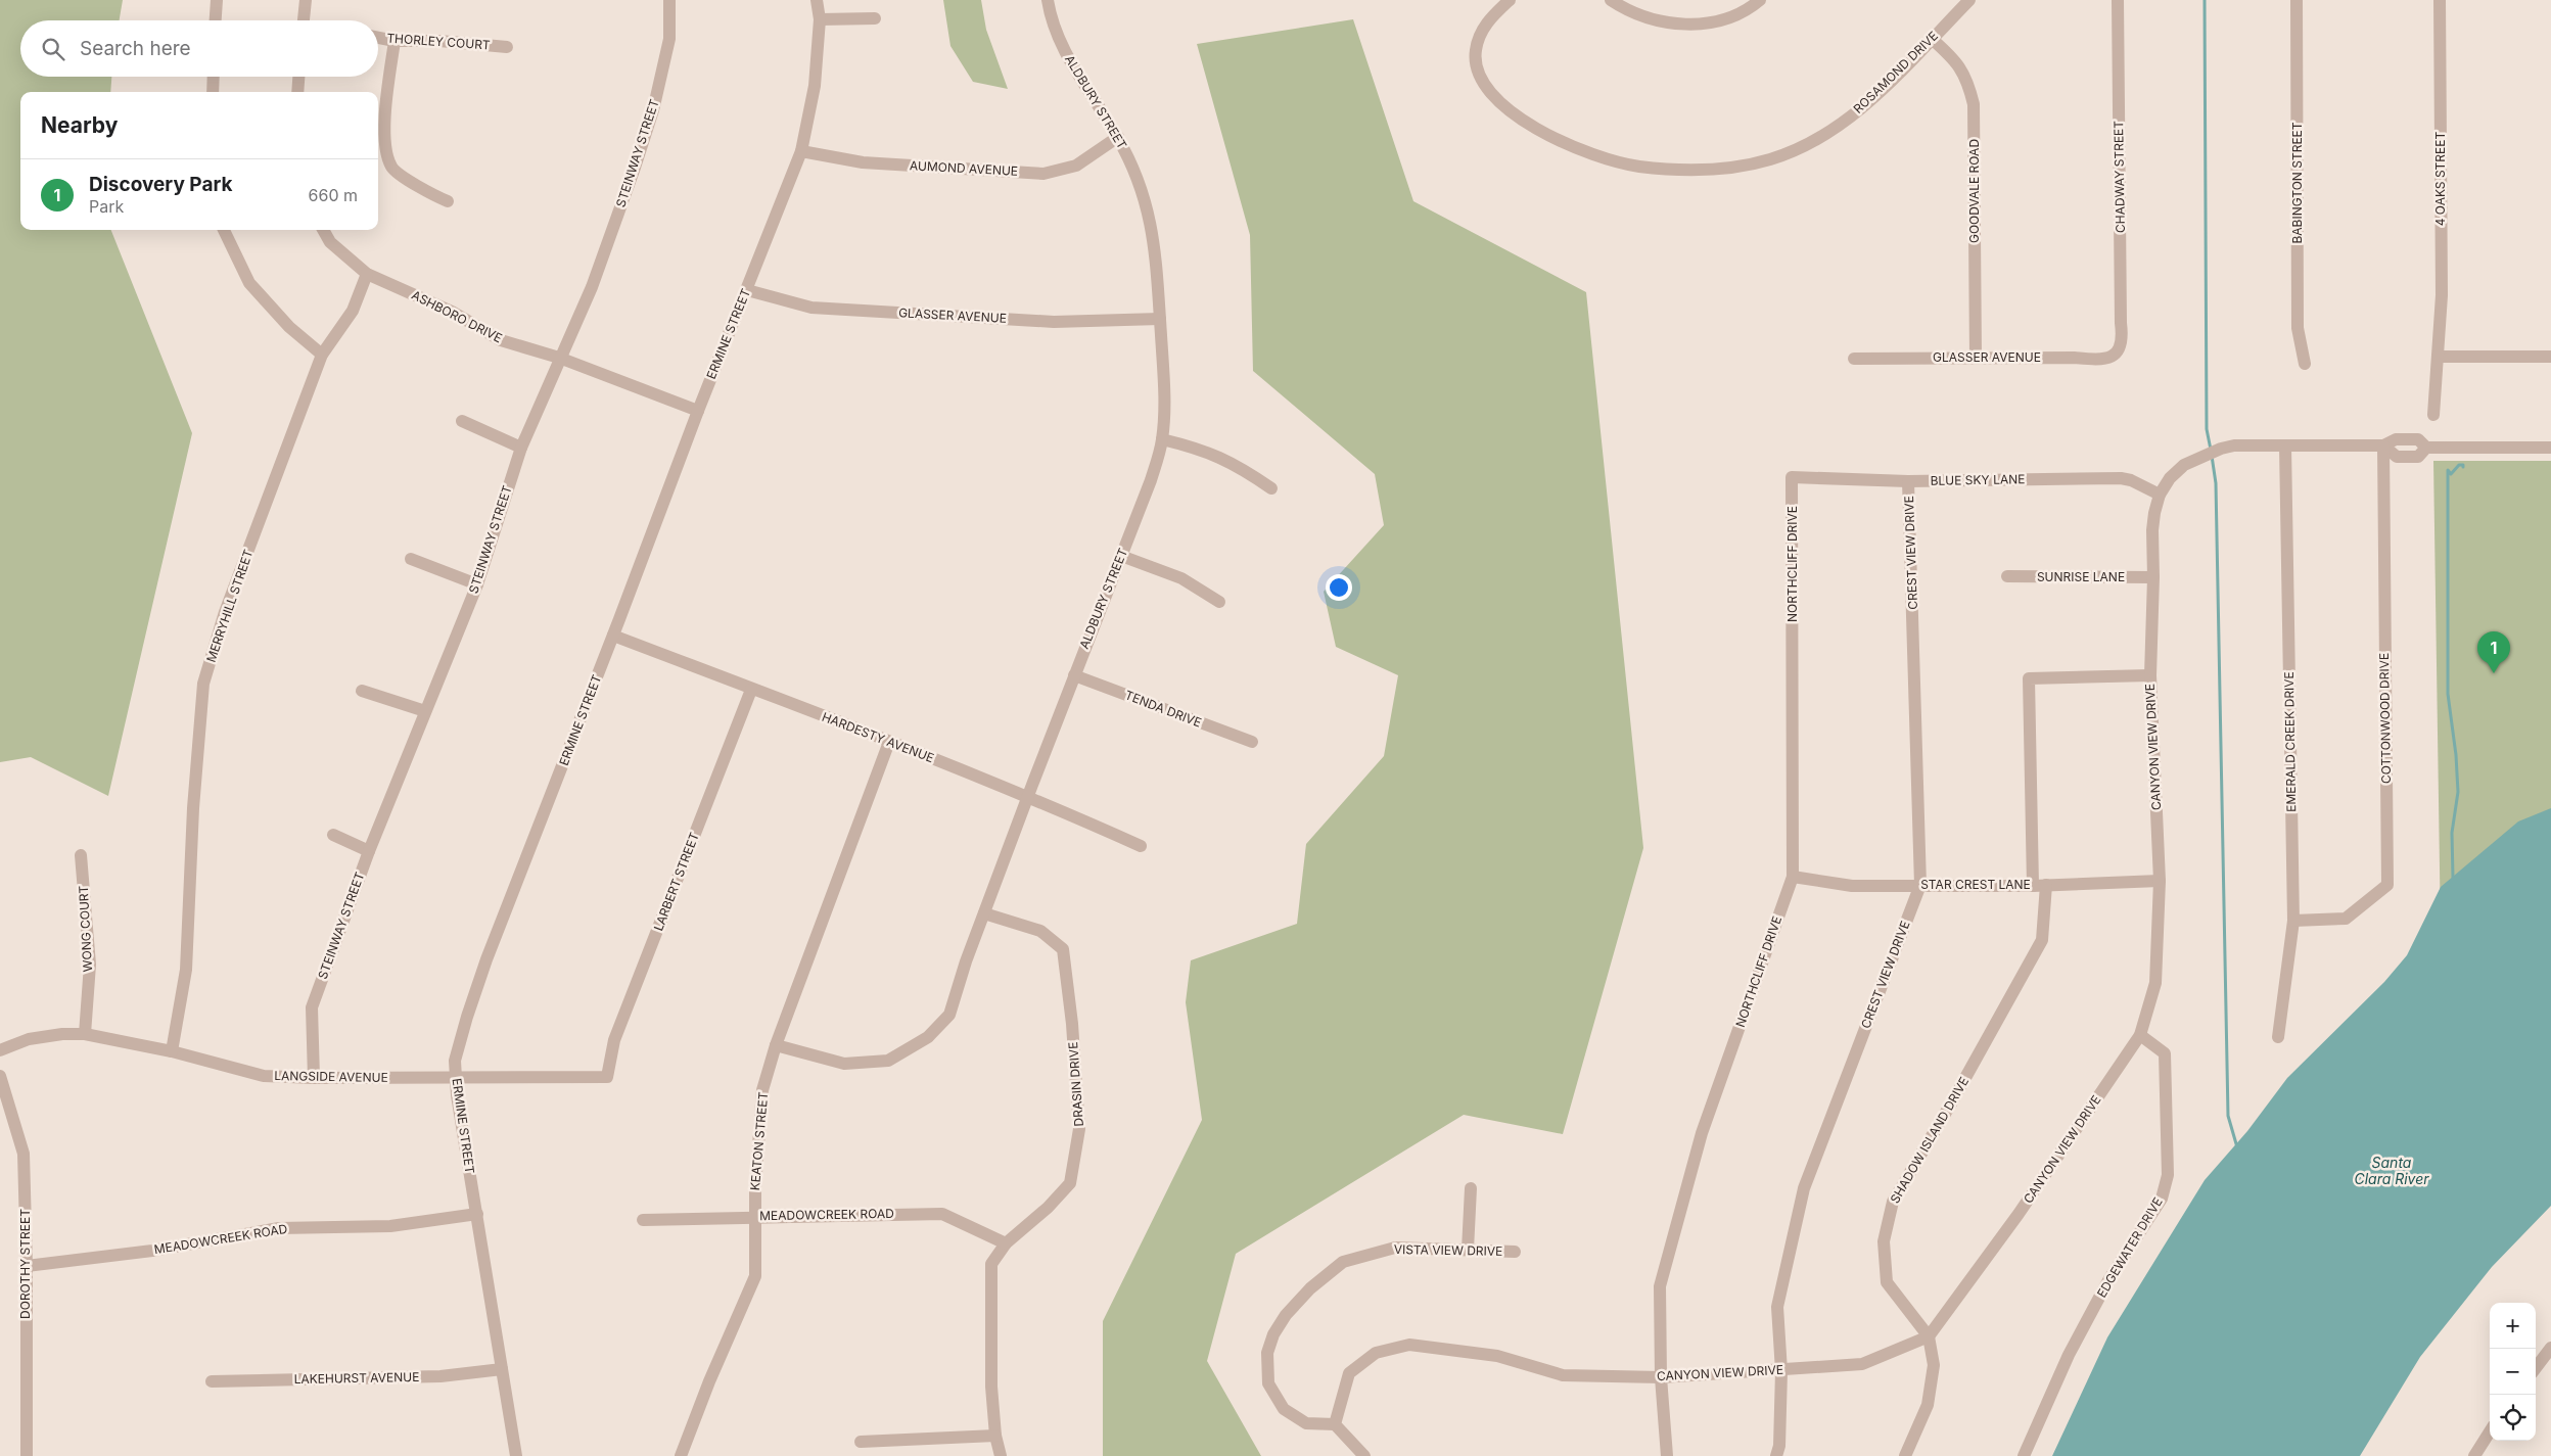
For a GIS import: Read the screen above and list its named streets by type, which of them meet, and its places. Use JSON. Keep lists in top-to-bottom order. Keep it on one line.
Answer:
{"streets":{"street":["THORLEY COURT","ROSAMOND DRIVE","ALDBURY STREET","STEINWAY STREET","AUMOND AVENUE","CHADWAY STREET","4 OAKS STREET","BABINGTON STREET","GOODVALE ROAD","GLASSER AVENUE","ASHBORO DRIVE","ERMINE STREET","BLUE SKY LANE","CREST VIEW DRIVE","NORTHCLIFF DRIVE","SUNRISE LANE","MERRYHILL STREET","TENDA DRIVE","COTTONWOOD DRIVE","HARDESTY AVENUE","EMERALD CREEK DRIVE","CANYON VIEW DRIVE","LARBERT STREET","STAR CREST LANE","WONG COURT","LANGSIDE AVENUE","DRASIN DRIVE","SHADOW ISLAND DRIVE","KEATON STREET","MEADOWCREEK ROAD","EDGEWATER DRIVE","VISTA VIEW DRIVE","DOROTHY STREET","LAKEHURST AVENUE"]},"crossings":[["ROSAMOND DRIVE","GOODVALE ROAD"],["ALDBURY STREET","AUMOND AVENUE"],["ALDBURY STREET","GLASSER AVENUE"],["ALDBURY STREET","TENDA DRIVE"],["ALDBURY STREET","HARDESTY AVENUE"],["ALDBURY STREET","DRASIN DRIVE"],["ALDBURY STREET","KEATON STREET"],["STEINWAY STREET","ASHBORO DRIVE"],["STEINWAY STREET","LANGSIDE AVENUE"],["AUMOND AVENUE","ERMINE STREET"],["CHADWAY STREET","GLASSER AVENUE"],["GOODVALE ROAD","GLASSER AVENUE"],["GLASSER AVENUE","ERMINE STREET"],["ASHBORO DRIVE","ERMINE STREET"],["ASHBORO DRIVE","MERRYHILL STREET"],["ERMINE STREET","HARDESTY AVENUE"],["ERMINE STREET","LANGSIDE AVENUE"],["ERMINE STREET","MEADOWCREEK ROAD"],["ERMINE STREET","LAKEHURST AVENUE"],["BLUE SKY LANE","CREST VIEW DRIVE"],["BLUE SKY LANE","NORTHCLIFF DRIVE"],["BLUE SKY LANE","CANYON VIEW DRIVE"],["CREST VIEW DRIVE","CANYON VIEW DRIVE"],["CREST VIEW DRIVE","STAR CREST LANE"],["NORTHCLIFF DRIVE","CANYON VIEW DRIVE"],["NORTHCLIFF DRIVE","STAR CREST LANE"],["SUNRISE LANE","CANYON VIEW DRIVE"],["MERRYHILL STREET","LANGSIDE AVENUE"],["COTTONWOOD DRIVE","EMERALD CREEK DRIVE"],["COTTONWOOD DRIVE","CANYON VIEW DRIVE"],["HARDESTY AVENUE","LARBERT STREET"],["HARDESTY AVENUE","KEATON STREET"],["EMERALD CREEK DRIVE","CANYON VIEW DRIVE"],["CANYON VIEW DRIVE","STAR CREST LANE"],["CANYON VIEW DRIVE","SHADOW ISLAND DRIVE"],["CANYON VIEW DRIVE","EDGEWATER DRIVE"],["CANYON VIEW DRIVE","VISTA VIEW DRIVE"],["LARBERT STREET","LANGSIDE AVENUE"],["STAR CREST LANE","SHADOW ISLAND DRIVE"],["WONG COURT","LANGSIDE AVENUE"],["DRASIN DRIVE","MEADOWCREEK ROAD"],["KEATON STREET","MEADOWCREEK ROAD"],["MEADOWCREEK ROAD","DOROTHY STREET"]],"water":["Santa Clara River"],"page":{"search":"Search here","heading":"Nearby","list":[{"mark":"1","name":"Discovery Park","note":"Park","value":"660 m"}],"pins":"1","map_buttons":["+","−"]}}
